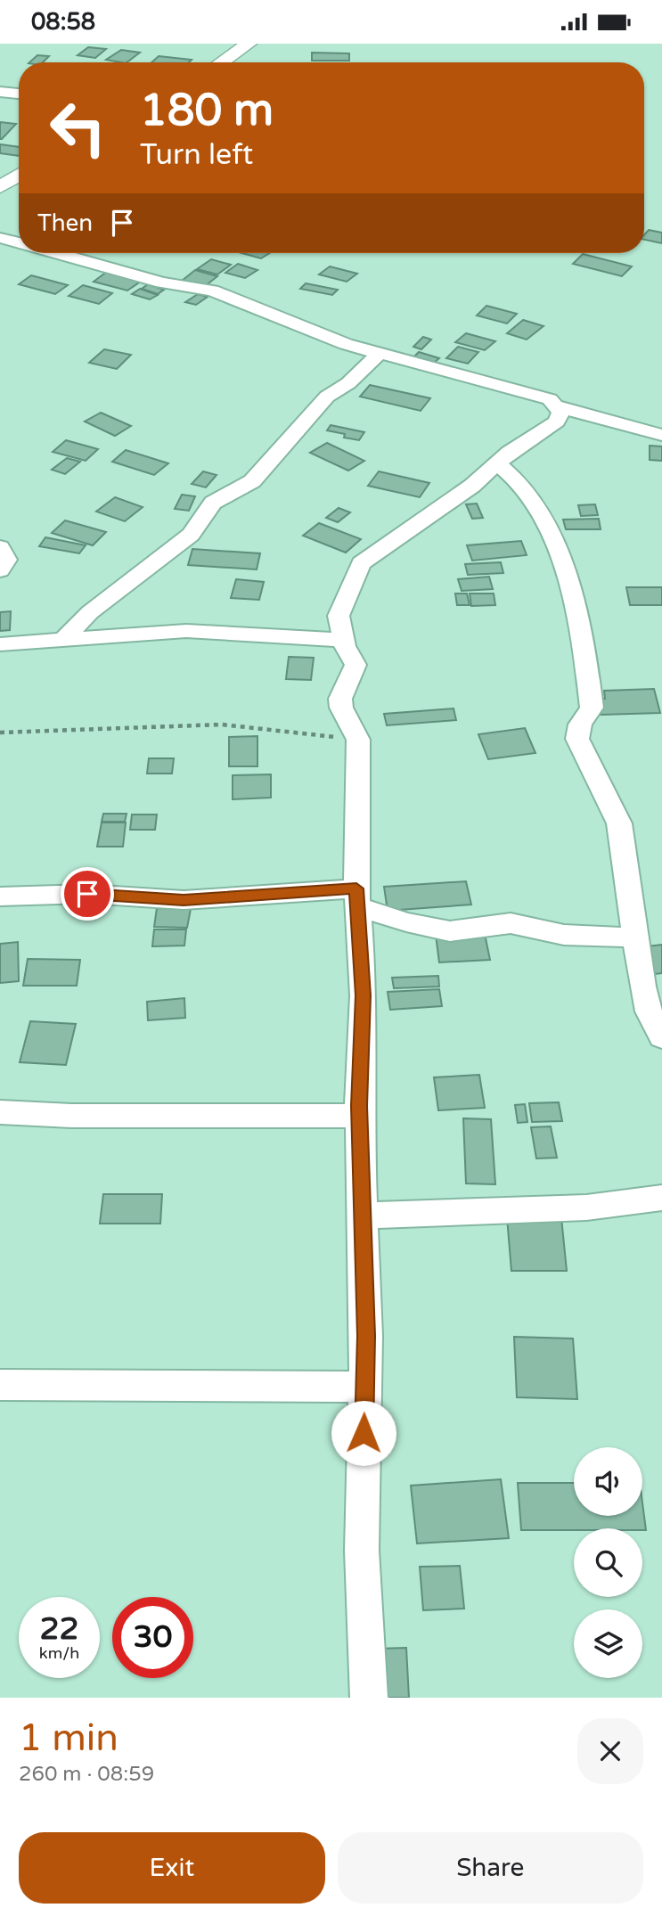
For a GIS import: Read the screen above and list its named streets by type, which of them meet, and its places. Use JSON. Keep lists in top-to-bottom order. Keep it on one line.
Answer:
{"page":{"status":"08:58","turn":["180 m","Turn left"],"then":"Then","speed":"22 km/h","limit":"30","heading":["1 min","260 m · 08:59"],"buttons":["Exit","Share"]}}
